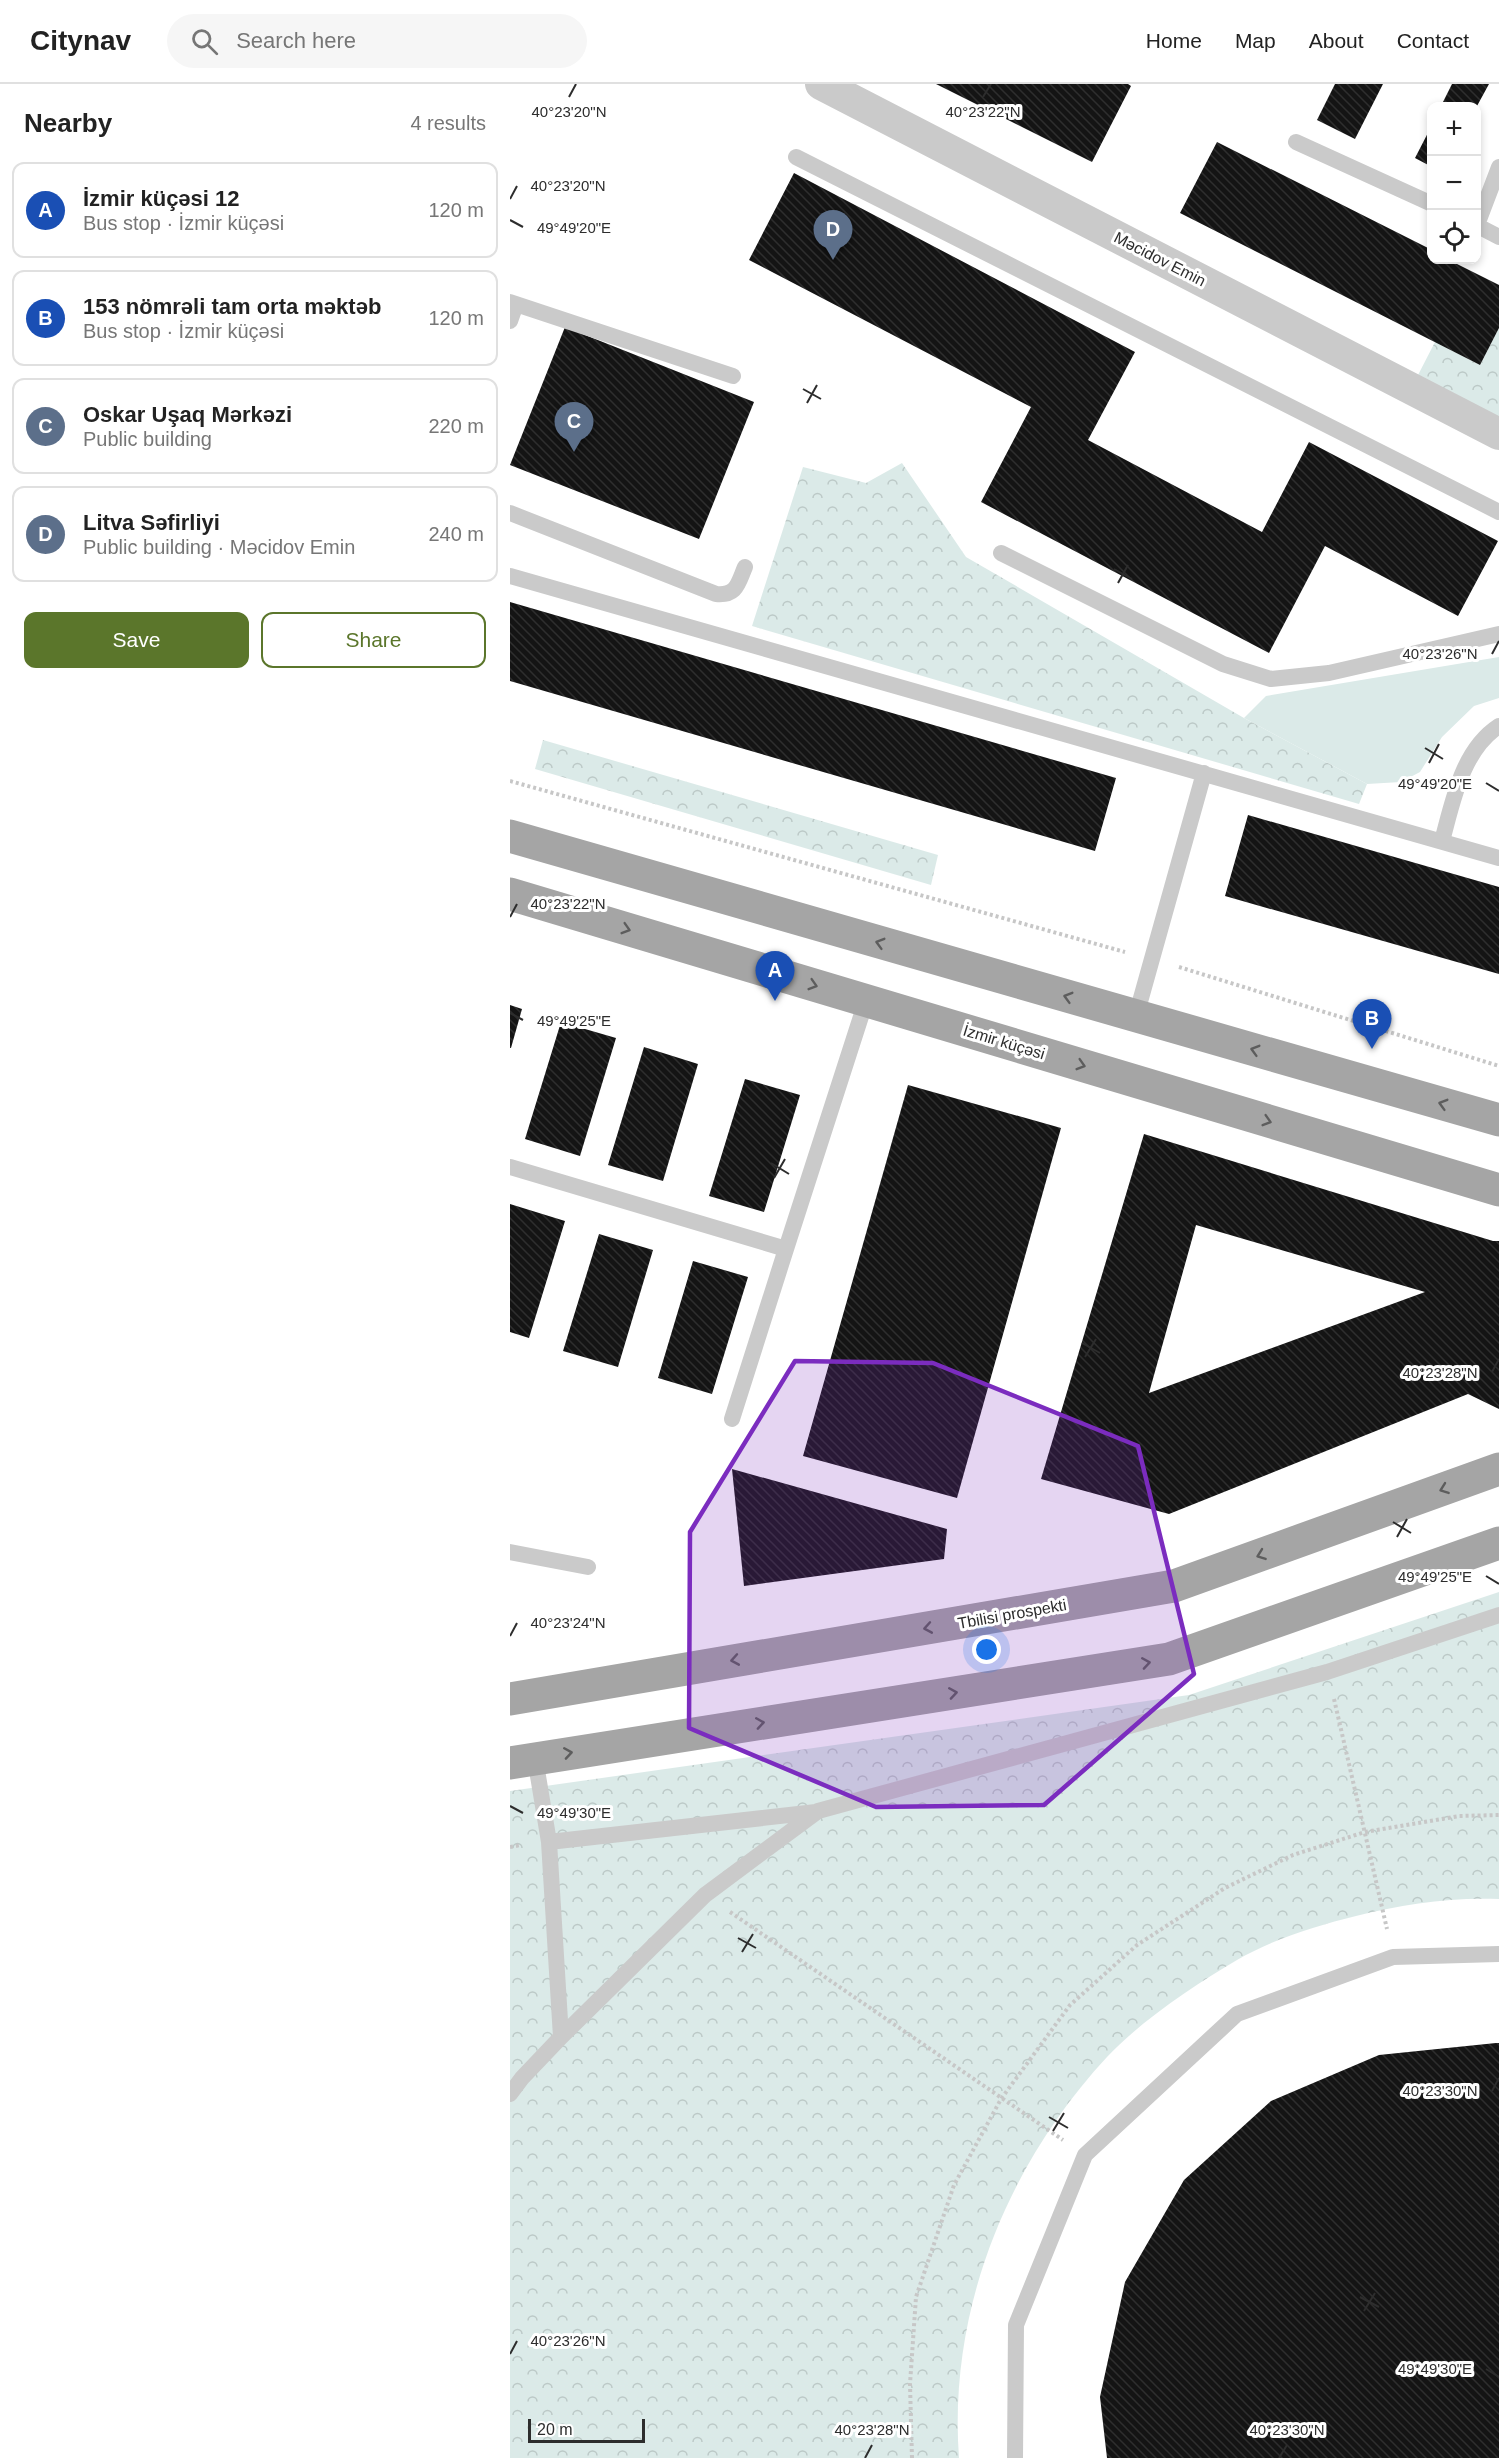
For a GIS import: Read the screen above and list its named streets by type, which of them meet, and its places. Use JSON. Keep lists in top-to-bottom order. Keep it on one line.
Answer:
{"streets":{"main road":["İzmir küçəsi","Tbilisi prospekti"],"street":["Məcidov Emin"]},"scale_bar":"20 m","page":{"header":"Citynav","search":"Search here","nav":["Home","Map","About","Contact"],"heading":["Nearby","4 results"],"map_buttons":["+","−"],"list":[{"mark":"A","name":"İzmir küçəsi 12","note":"Bus stop · İzmir küçəsi","value":"120 m"},{"mark":"B","name":"153 nömrəli tam orta məktəb","note":"Bus stop · İzmir küçəsi","value":"120 m"},{"mark":"C","name":"Oskar Uşaq Mərkəzi","note":"Public building","value":"220 m"},{"mark":"D","name":"Litva Səfirliyi","note":"Public building · Məcidov Emin","value":"240 m"}],"pins":["D","C","A","B"],"buttons":["Save","Share"],"scale":"20 m"},"coordinates":["40°23'20\"N","40°23'22\"N","49°49'20\"E","40°23'26\"N","49°49'25\"E","40°23'28\"N","40°23'24\"N","49°49'30\"E","40°23'30\"N"]}
